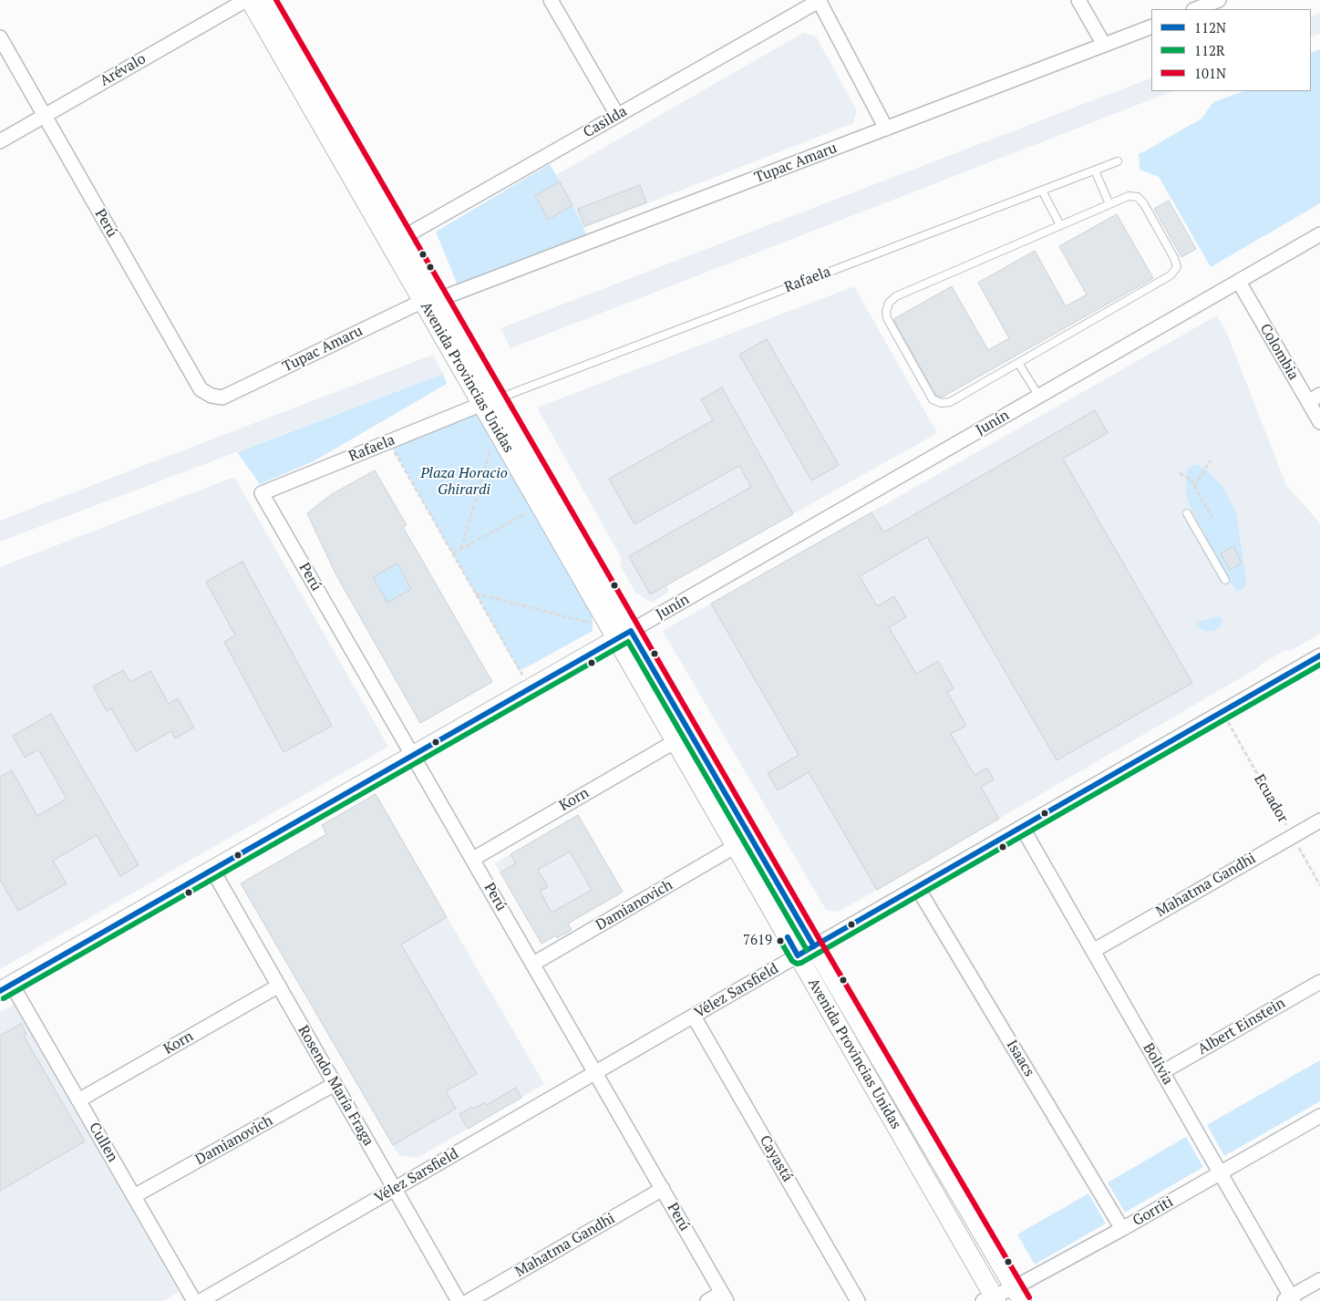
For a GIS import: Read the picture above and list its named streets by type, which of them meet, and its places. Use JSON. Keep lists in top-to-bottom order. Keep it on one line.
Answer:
{"streets":{"main road":["Avenida Provincias Unidas","Junín"],"street":["Arévalo","Casilda","Tupac Amaru","Perú","Rafaela","Colombia","Korn","Mahatma Gandhi","Damianovich","Vélez Sarsfield","Albert Einstein","Isaacs","Bolivia","Rosendo María Fraga","Cullen","Cayastá","Gorriti"],"path":["Ecuador"]},"crossings":[["Arévalo","Perú"],["Casilda","Avenida Provincias Unidas"],["Tupac Amaru","Perú"],["Tupac Amaru","Avenida Provincias Unidas"],["Perú","Rafaela"],["Perú","Junín"],["Perú","Korn"],["Perú","Mahatma Gandhi"],["Perú","Damianovich"],["Perú","Vélez Sarsfield"],["Rafaela","Avenida Provincias Unidas"],["Colombia","Junín"],["Avenida Provincias Unidas","Junín"],["Avenida Provincias Unidas","Korn"],["Avenida Provincias Unidas","Damianovich"],["Avenida Provincias Unidas","Vélez Sarsfield"],["Avenida Provincias Unidas","Gorriti"],["Junín","Rosendo María Fraga"],["Junín","Cullen"],["Ecuador","Mahatma Gandhi"],["Ecuador","Vélez Sarsfield"],["Korn","Rosendo María Fraga"],["Korn","Cullen"],["Mahatma Gandhi","Bolivia"],["Damianovich","Rosendo María Fraga"],["Damianovich","Cullen"],["Vélez Sarsfield","Isaacs"],["Vélez Sarsfield","Bolivia"],["Vélez Sarsfield","Rosendo María Fraga"],["Vélez Sarsfield","Cayastá"],["Albert Einstein","Bolivia"],["Isaacs","Gorriti"],["Bolivia","Gorriti"]],"parks":["Plaza Horacio Ghirardi"],"places":["7619"],"lines":["transit line 101N","transit line 112N","transit line 112R"],"legend":["112N","112R","101N"]}
